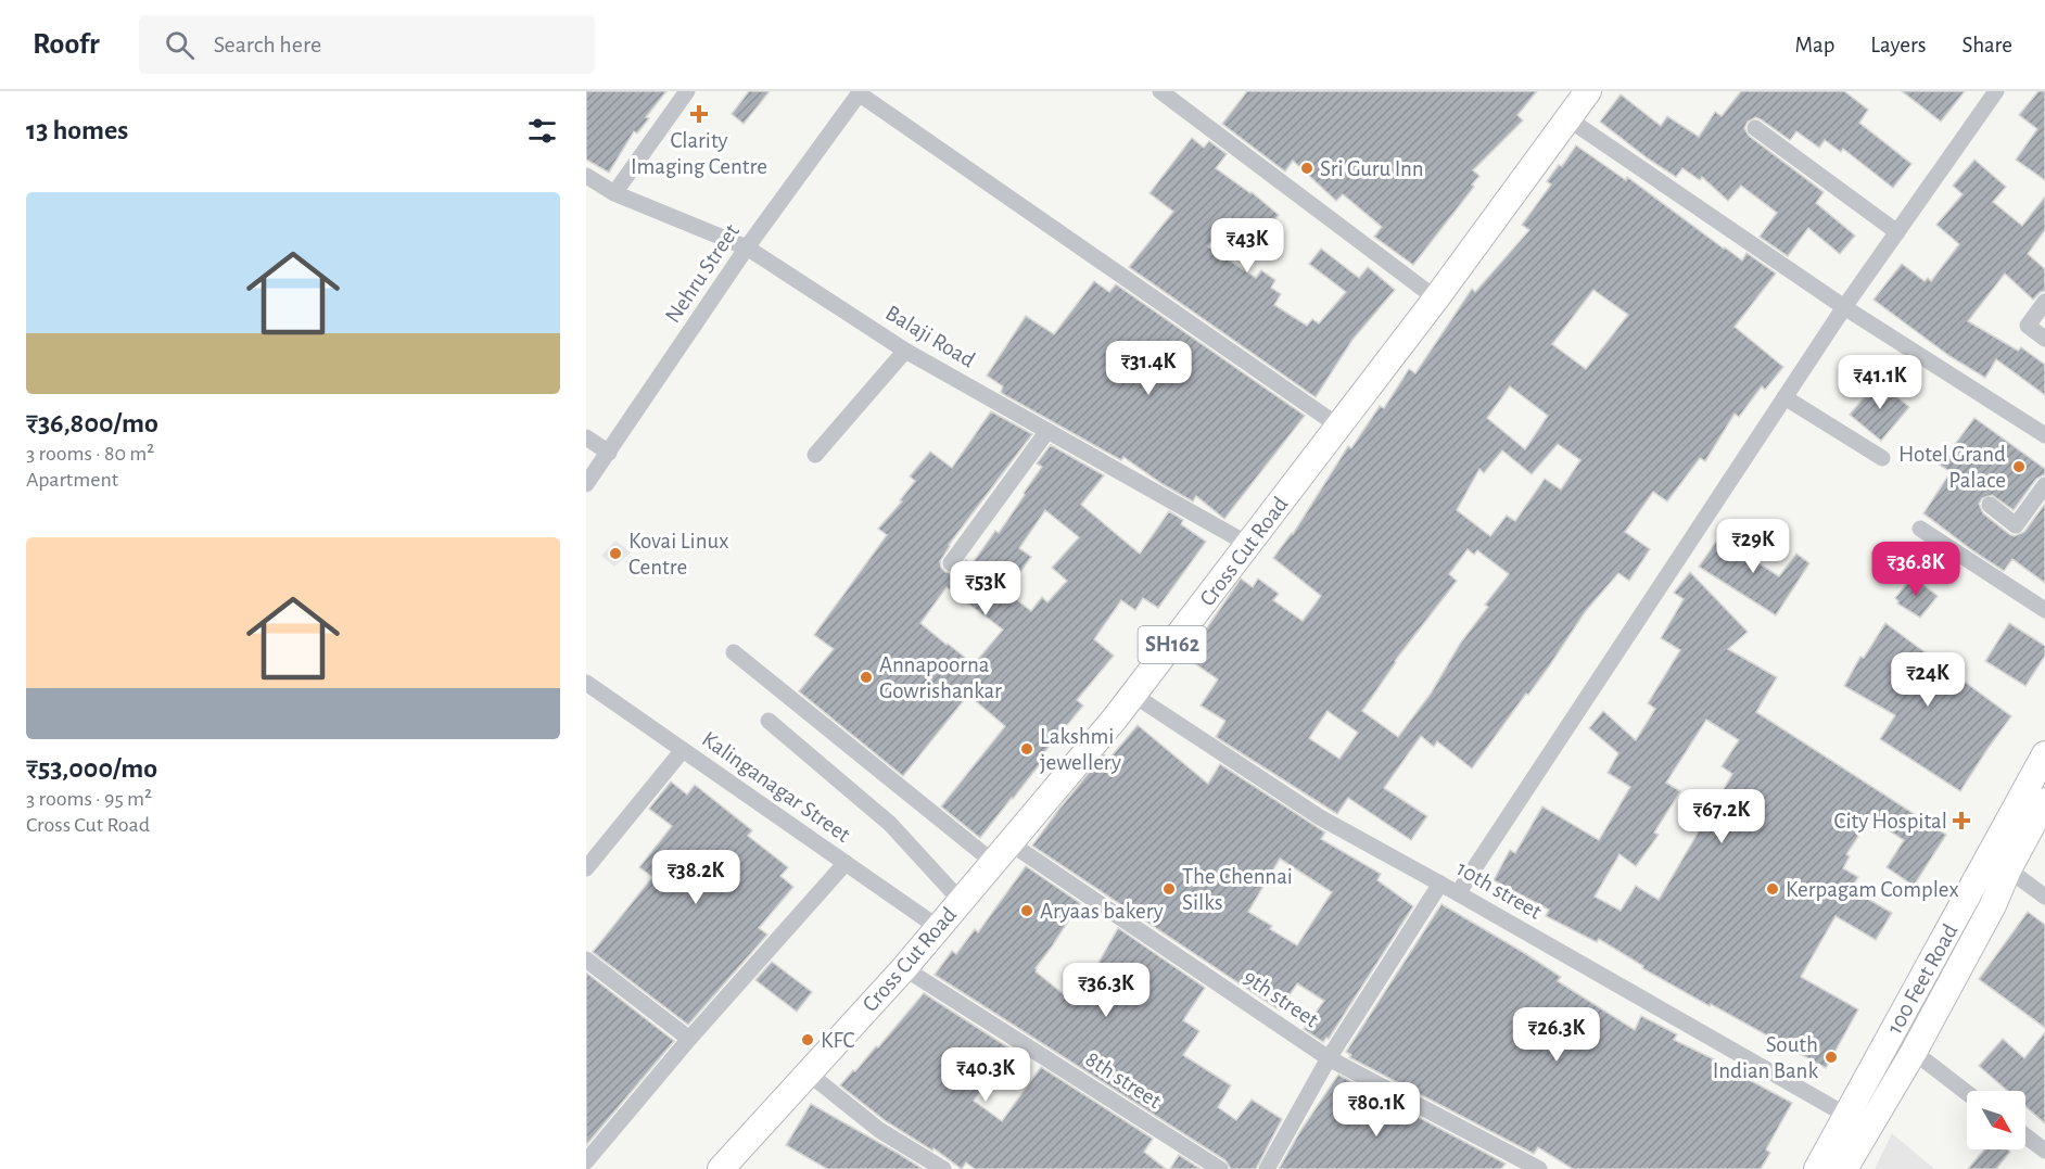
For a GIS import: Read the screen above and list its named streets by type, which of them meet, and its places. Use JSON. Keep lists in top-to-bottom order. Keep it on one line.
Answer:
{"streets":{"main road":["Cross Cut Road","SH162","100 Feet Road"],"street":["Nehru Street","Balaji Road","Kalinganagar Street","10th street","9th street","8th street"]},"crossings":[["Nehru Street","Balaji Road"],["Balaji Road","Cross Cut Road"],["Cross Cut Road","Kalinganagar Street"],["Cross Cut Road","10th street"],["Cross Cut Road","9th street"],["Cross Cut Road","8th street"],["10th street","100 Feet Road"]],"places":{"health":["Clarity Imaging Centre","City Hospital"],"other":["Sri Guru Inn","Hotel Grand Palace","Kovai Linux Centre","Annapoorna Gowrishankar","Lakshmi jewellery","The Chennai Silks","Kerpagam Complex","Aryaas bakery","KFC","South Indian Bank"]},"north":"bottom right","page":{"header":"Roofr","search":"Search here","nav":["Map","Layers","Share"],"heading":"13 homes","list":[{"name":"₹36,800/mo","note":"3 rooms · 80 m² · Apartment"},{"name":"₹53,000/mo","note":"3 rooms · 95 m² · Cross Cut Road"}],"price":["₹43K","₹31.4K","₹41.1K","₹29K","₹36.8K","₹53K","₹24K","₹67.2K","₹38.2K","₹36.3K","₹26.3K","₹40.3K","₹80.1K"]}}
